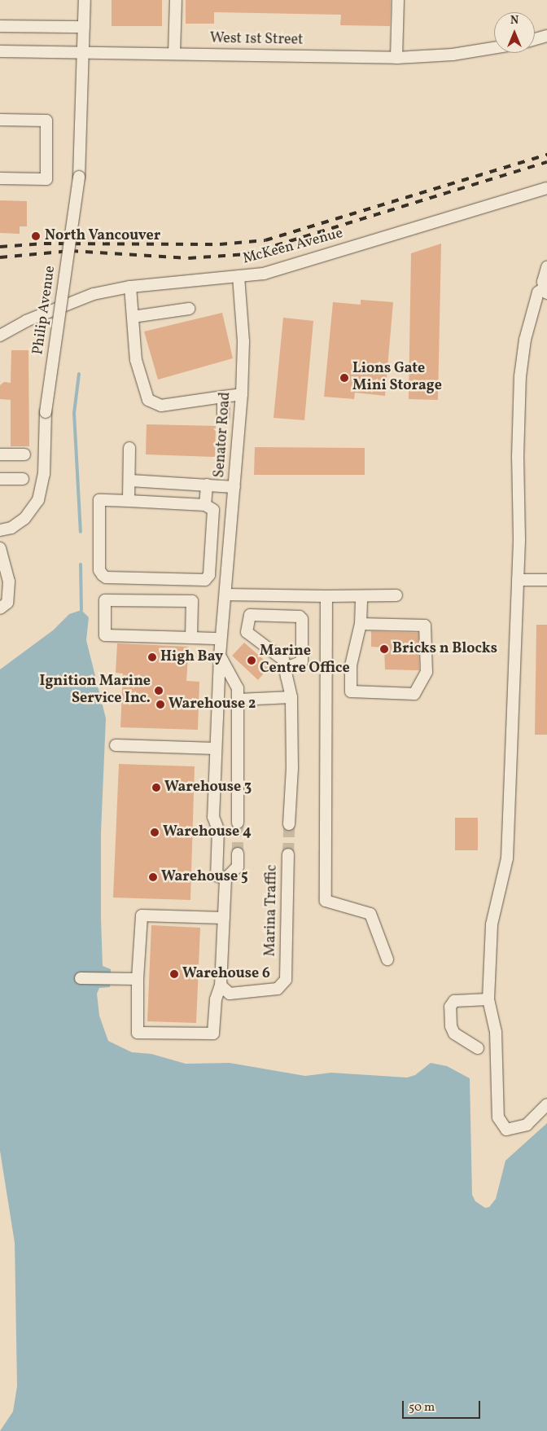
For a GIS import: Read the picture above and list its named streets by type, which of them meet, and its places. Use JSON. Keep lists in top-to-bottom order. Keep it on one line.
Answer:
{"streets":{"street":["West 1st Street","McKeen Avenue","Philip Avenue","Senator Road","Marina Traffic"]},"crossings":[["West 1st Street","Philip Avenue"],["McKeen Avenue","Senator Road"]],"places":["North Vancouver","Lions Gate Mini Storage","Bricks n Blocks","High Bay","Marine Centre Office","Ignition Marine Service Inc.","Warehouse 2","Warehouse 3","Warehouse 4","Warehouse 5","Warehouse 6"],"scale_bar":"50 m","north":"top"}
